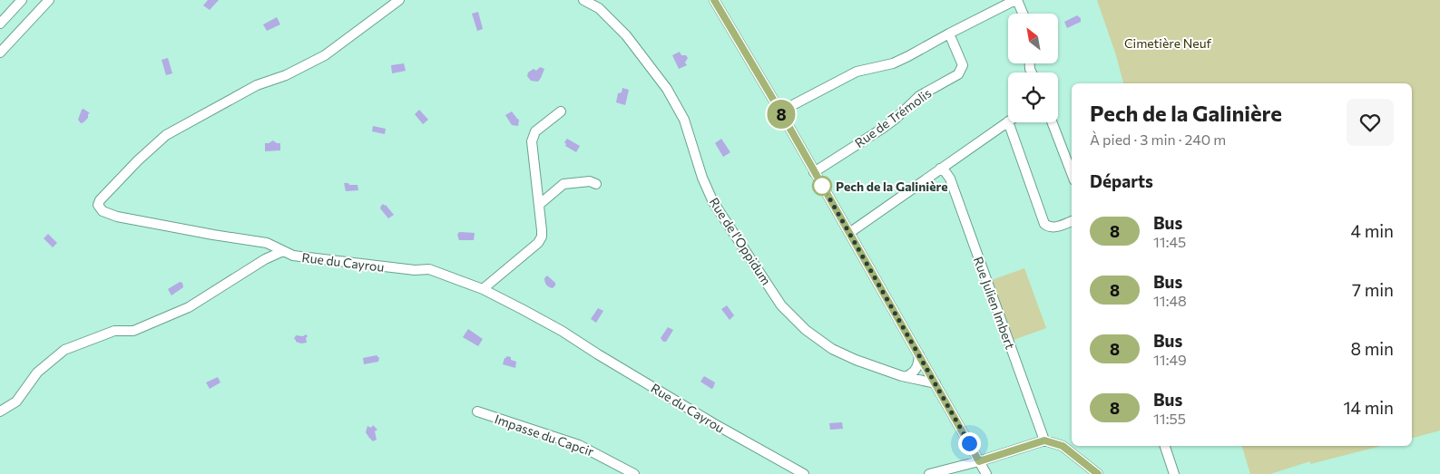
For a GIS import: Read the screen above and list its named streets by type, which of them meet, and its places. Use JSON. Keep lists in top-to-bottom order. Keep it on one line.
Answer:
{"streets":{"street":["Rue de Trémolis","Rue de l'Oppidum","Rue du Cayrou","Rue Julien Imbert","Impasse du Capcir"]},"parks":["Cimetière Neuf"],"places":["Pech de la Galinière"],"lines":["bus line 8"],"north":"top left","page":{"on_map":"8","heading":[["Pech de la Galinière","À pied · 3 min · 240 m"],"Départs"],"list":[{"mark":"8","name":"Bus","note":"11:45","value":"4 min"},{"mark":"8","name":"Bus","note":"11:48","value":"7 min"},{"mark":"8","name":"Bus","note":"11:49","value":"8 min"},{"mark":"8","name":"Bus","note":"11:55","value":"14 min"}]}}
